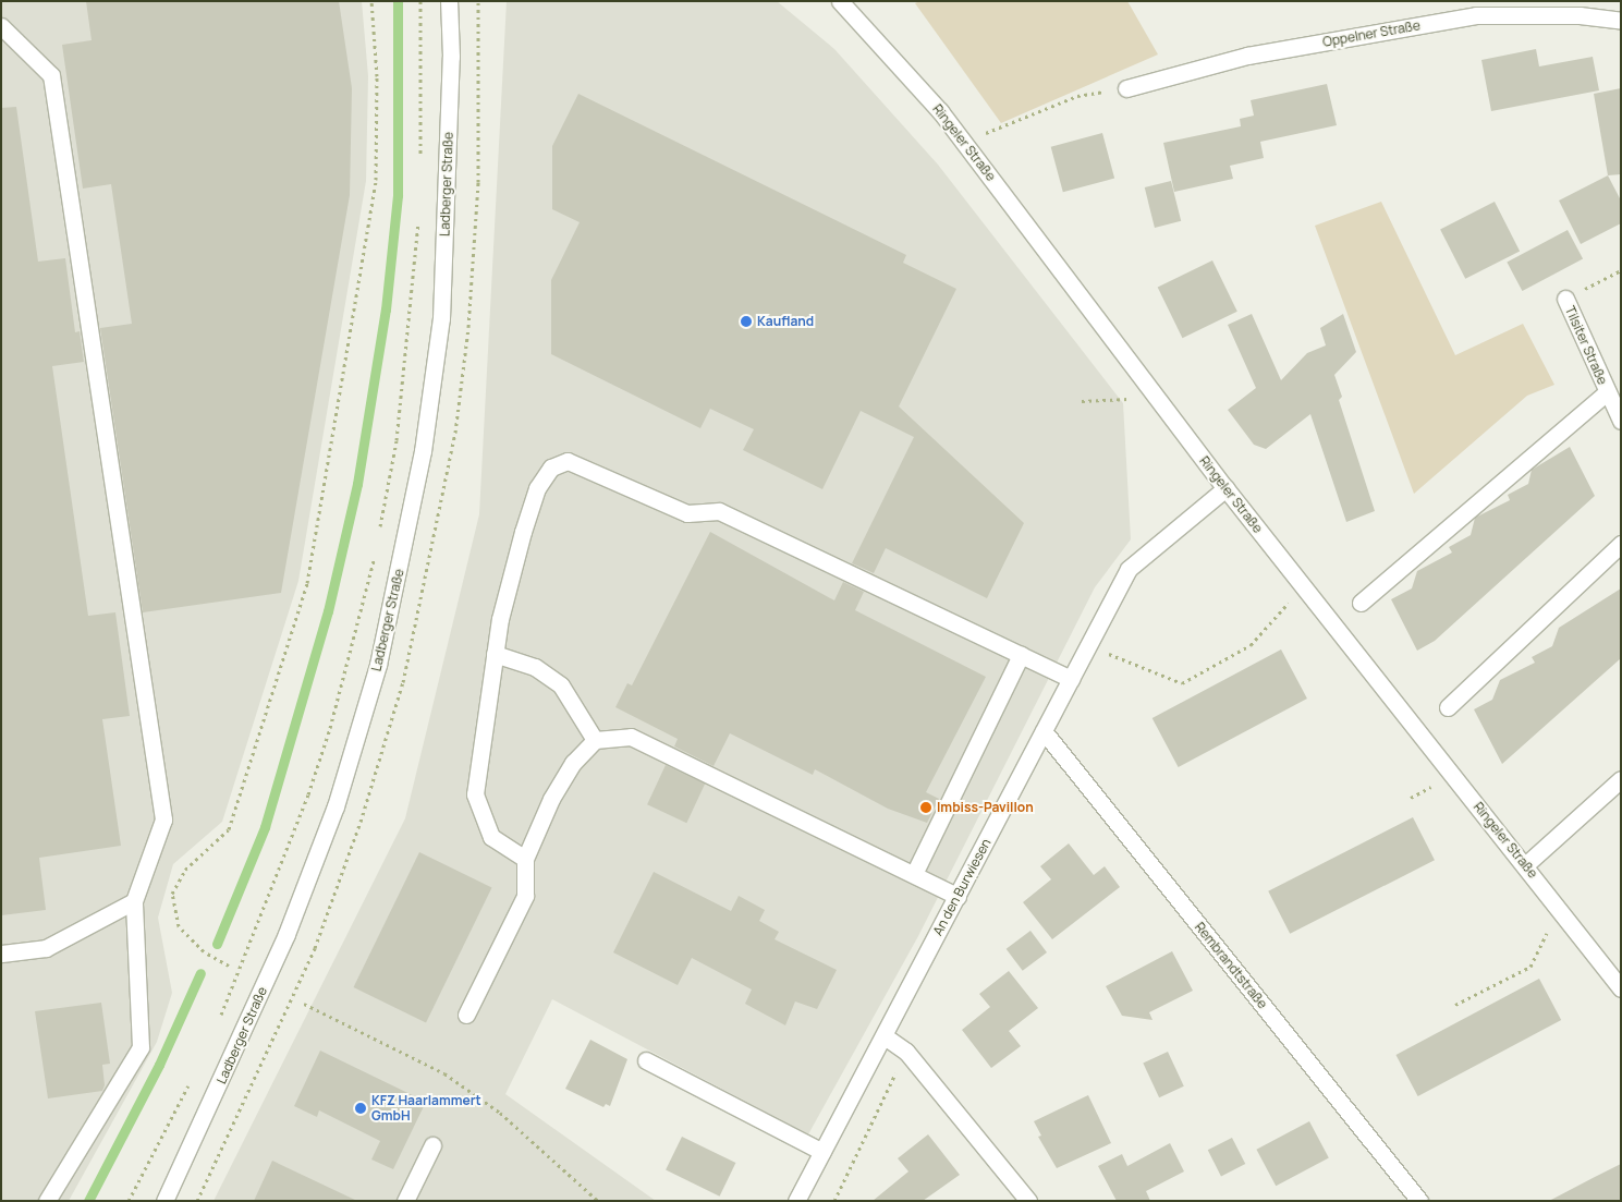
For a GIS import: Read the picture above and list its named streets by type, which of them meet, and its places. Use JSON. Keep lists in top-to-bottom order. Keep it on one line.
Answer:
{"streets":{"street":["Oppelner Straße","Ringeler Straße","Ladberger Straße","Tilsiter Straße","An den Burwiesen","Rembrandtstraße"]},"crossings":[["Ringeler Straße","An den Burwiesen"],["An den Burwiesen","Rembrandtstraße"]],"places":["Kaufland","Imbiss-Pavillon","KFZ Haarlammert GmbH"]}
